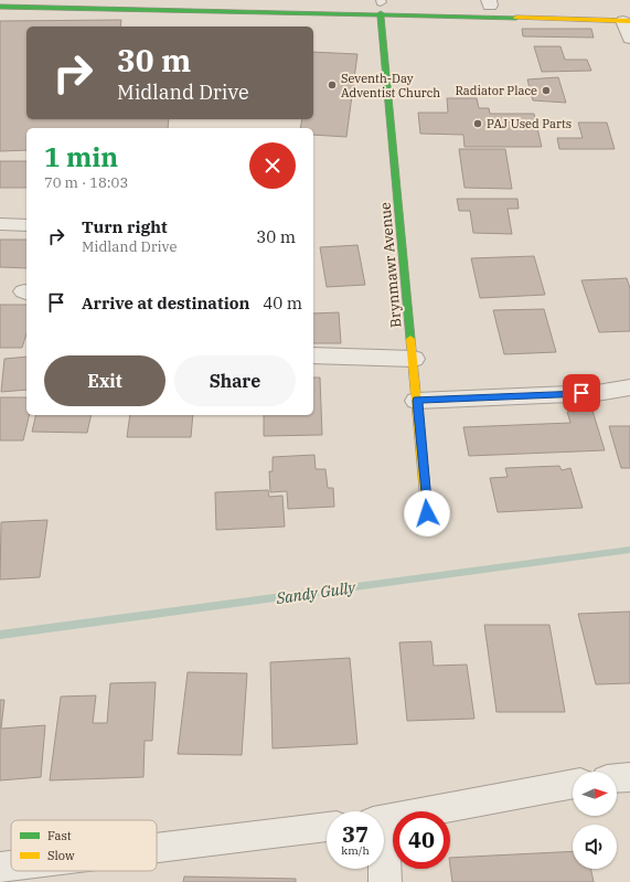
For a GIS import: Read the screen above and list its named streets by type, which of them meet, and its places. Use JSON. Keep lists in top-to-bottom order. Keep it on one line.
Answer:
{"streets":{"street":["Brynmawr Avenue"]},"water":["Sandy Gully"],"places":["Seventh-Day Adventist Church","Radiator Place","PAJ Used Parts"],"legend":["Fast","Slow"],"north":"right","page":{"turn":["30 m","Midland Drive"],"heading":["1 min","70 m · 18:03"],"list":[{"name":"Turn right","note":"Midland Drive","value":"30 m"},{"name":"Arrive at destination","value":"40 m"}],"buttons":["Exit","Share"],"speed":"37 km/h","limit":"40"}}
